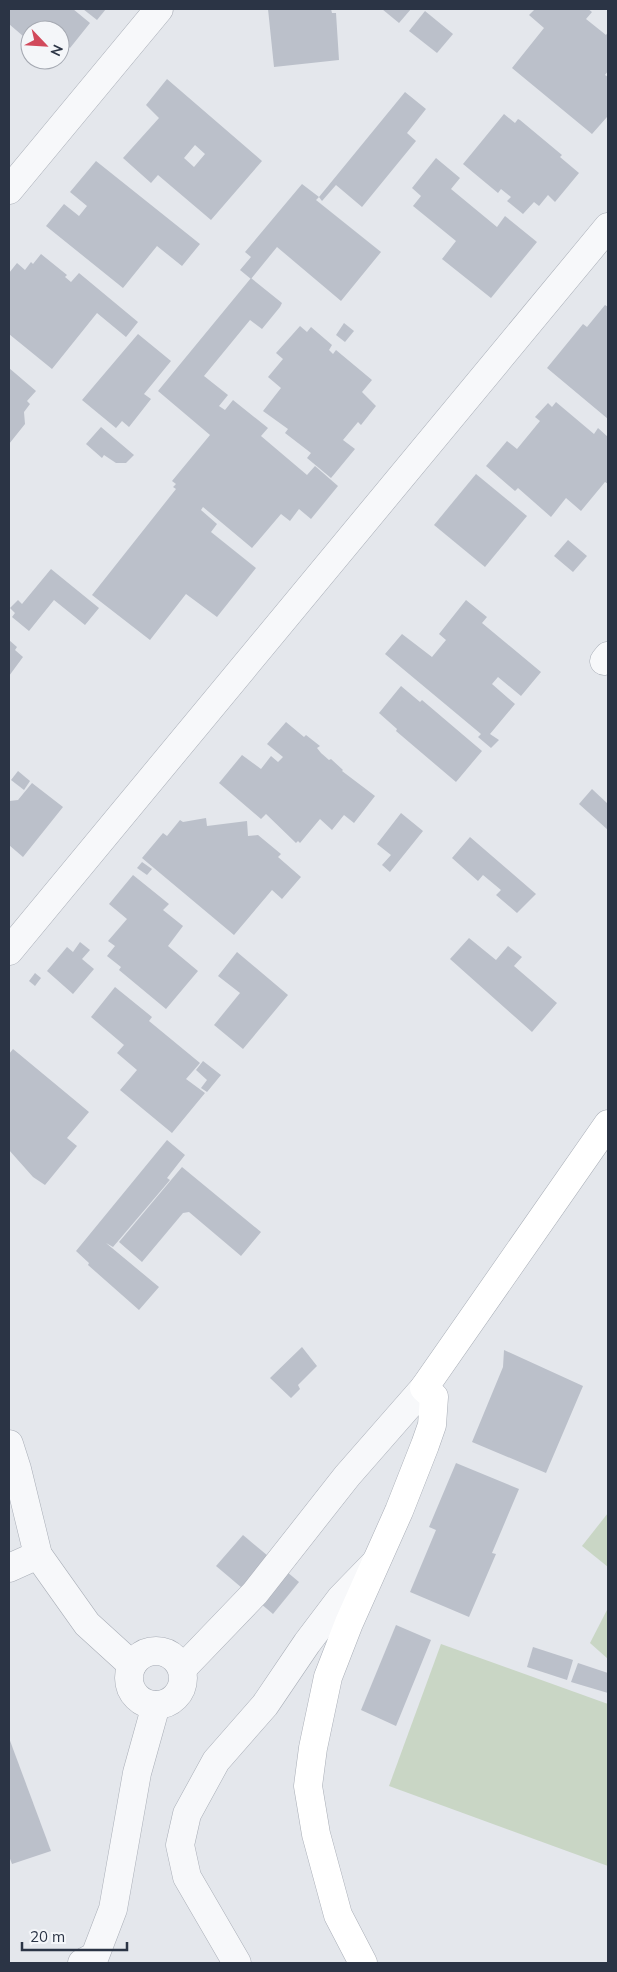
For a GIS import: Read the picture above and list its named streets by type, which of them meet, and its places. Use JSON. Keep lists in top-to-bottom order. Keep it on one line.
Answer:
{"scale_bar":"20 m","north":"bottom right"}
